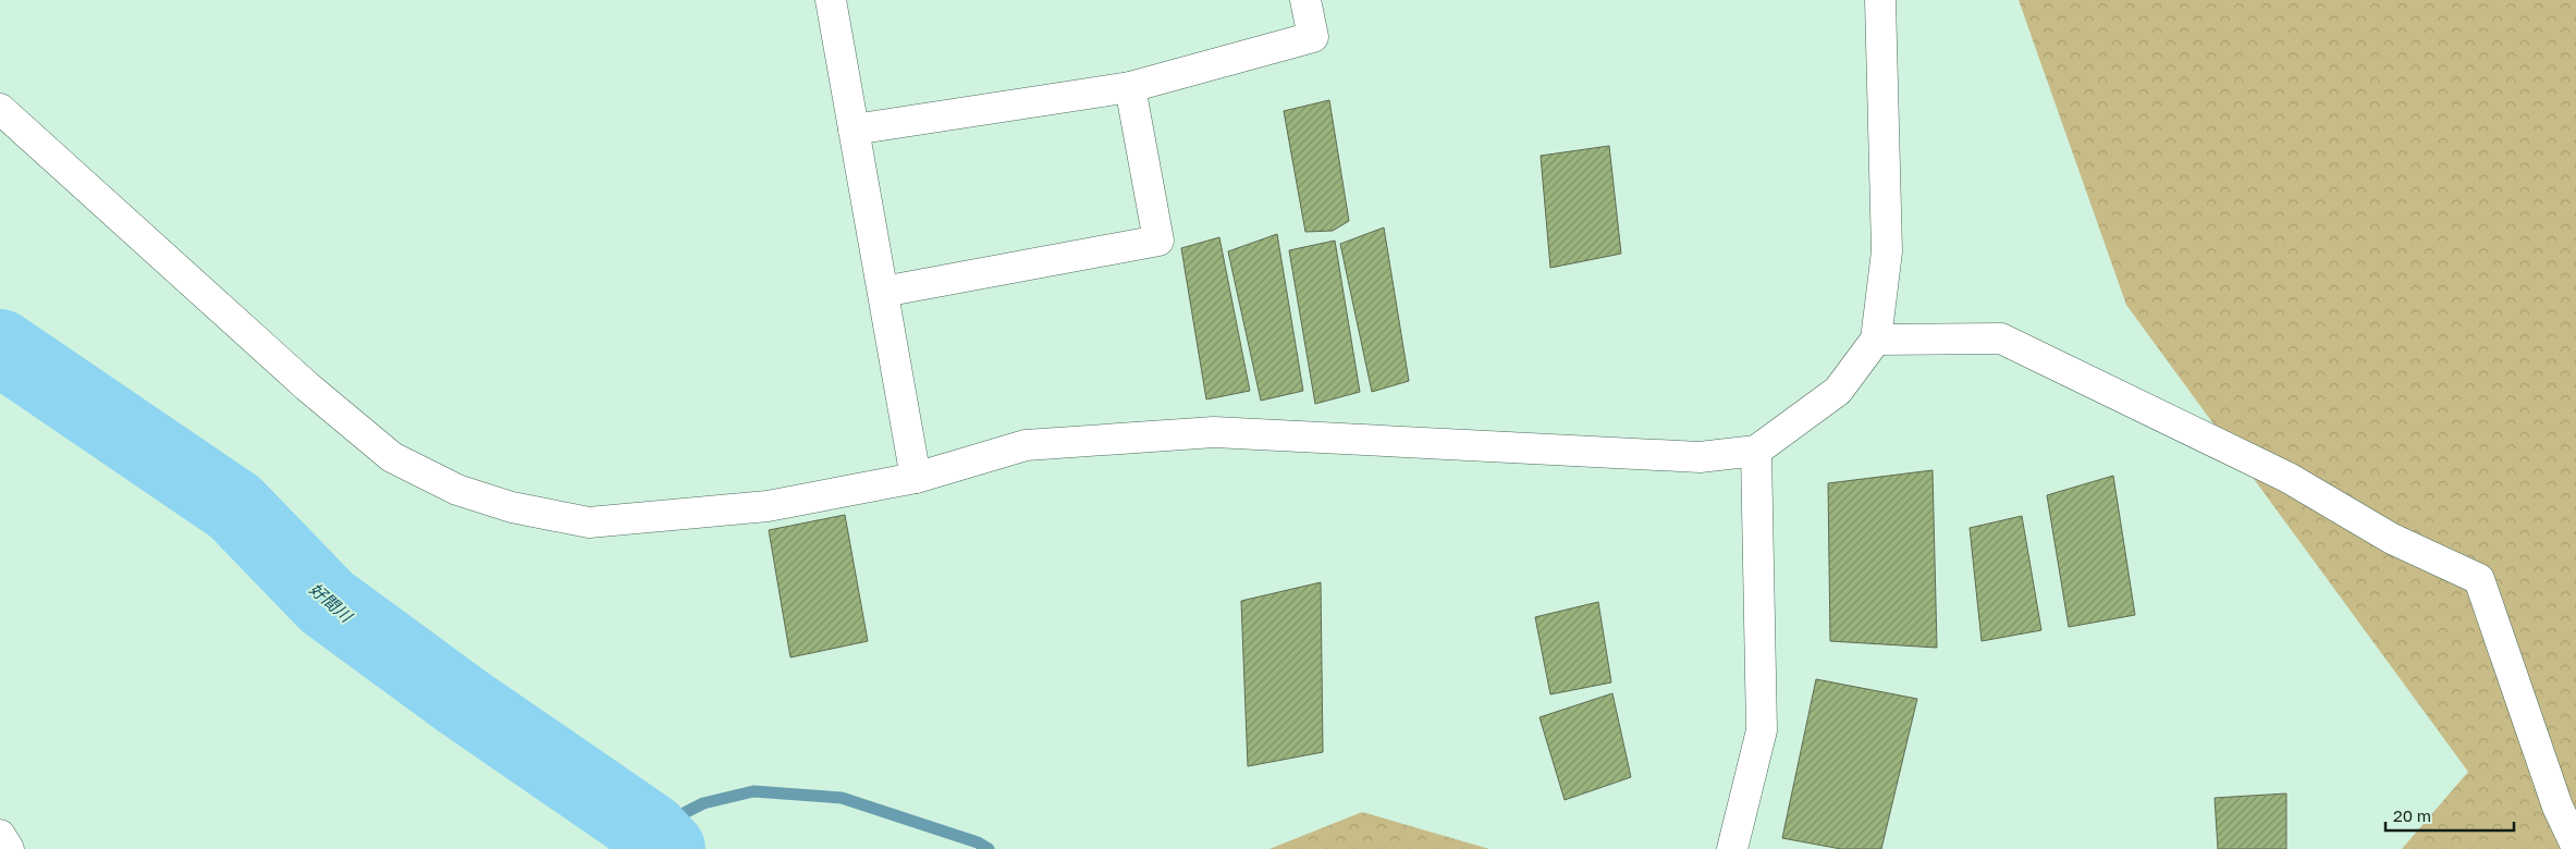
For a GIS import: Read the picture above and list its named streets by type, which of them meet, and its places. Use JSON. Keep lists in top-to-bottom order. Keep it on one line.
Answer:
{"water":["好間川"],"scale_bar":"20 m"}
